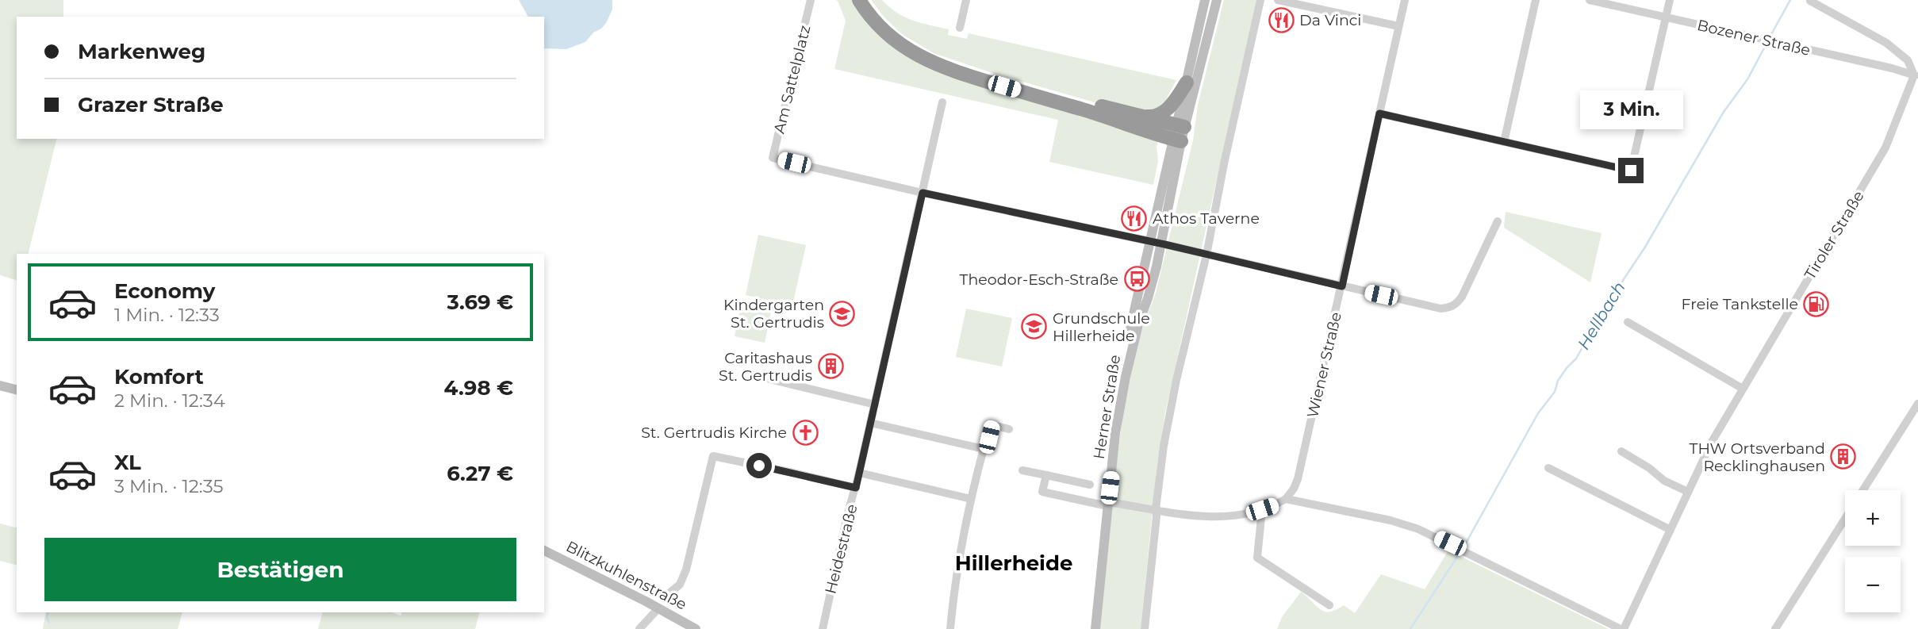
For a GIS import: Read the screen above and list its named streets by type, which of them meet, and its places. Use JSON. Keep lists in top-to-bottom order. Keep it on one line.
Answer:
{"streets":{"main road":["Herner Straße","Blitzkuhlenstraße"],"street":["Bozener Straße","Am Sattelplatz","Tiroler Straße","Wiener Straße","Heidestraße"]},"crossings":[["Bozener Straße","Tiroler Straße"],["Am Sattelplatz","Heidestraße"]],"districts":["Hillerheide"],"water":["Hellbach"],"places":{"restaurant":["Da Vinci","Athos Taverne"],"bus stop":["Theodor-Esch-Straße"],"fuel station":["Freie Tankstelle"],"school or university":["Kindergarten St. Gertrudis","Grundschule Hillerheide"],"building":["Caritashaus St. Gertrudis","THW Ortsverband Recklinghausen"],"church":["St. Gertrudis Kirche"]},"page":{"banner":["Markenweg","Grazer Straße"],"bubble":"3 Min.","list":[{"name":"Economy","note":"1 Min. · 12:33","value":"3.69 €"},{"name":"Komfort","note":"2 Min. · 12:34","value":"4.98 €"},{"name":"XL","note":"3 Min. · 12:35","value":"6.27 €"}],"map_buttons":["+","−"],"buttons":"Bestätigen"}}
